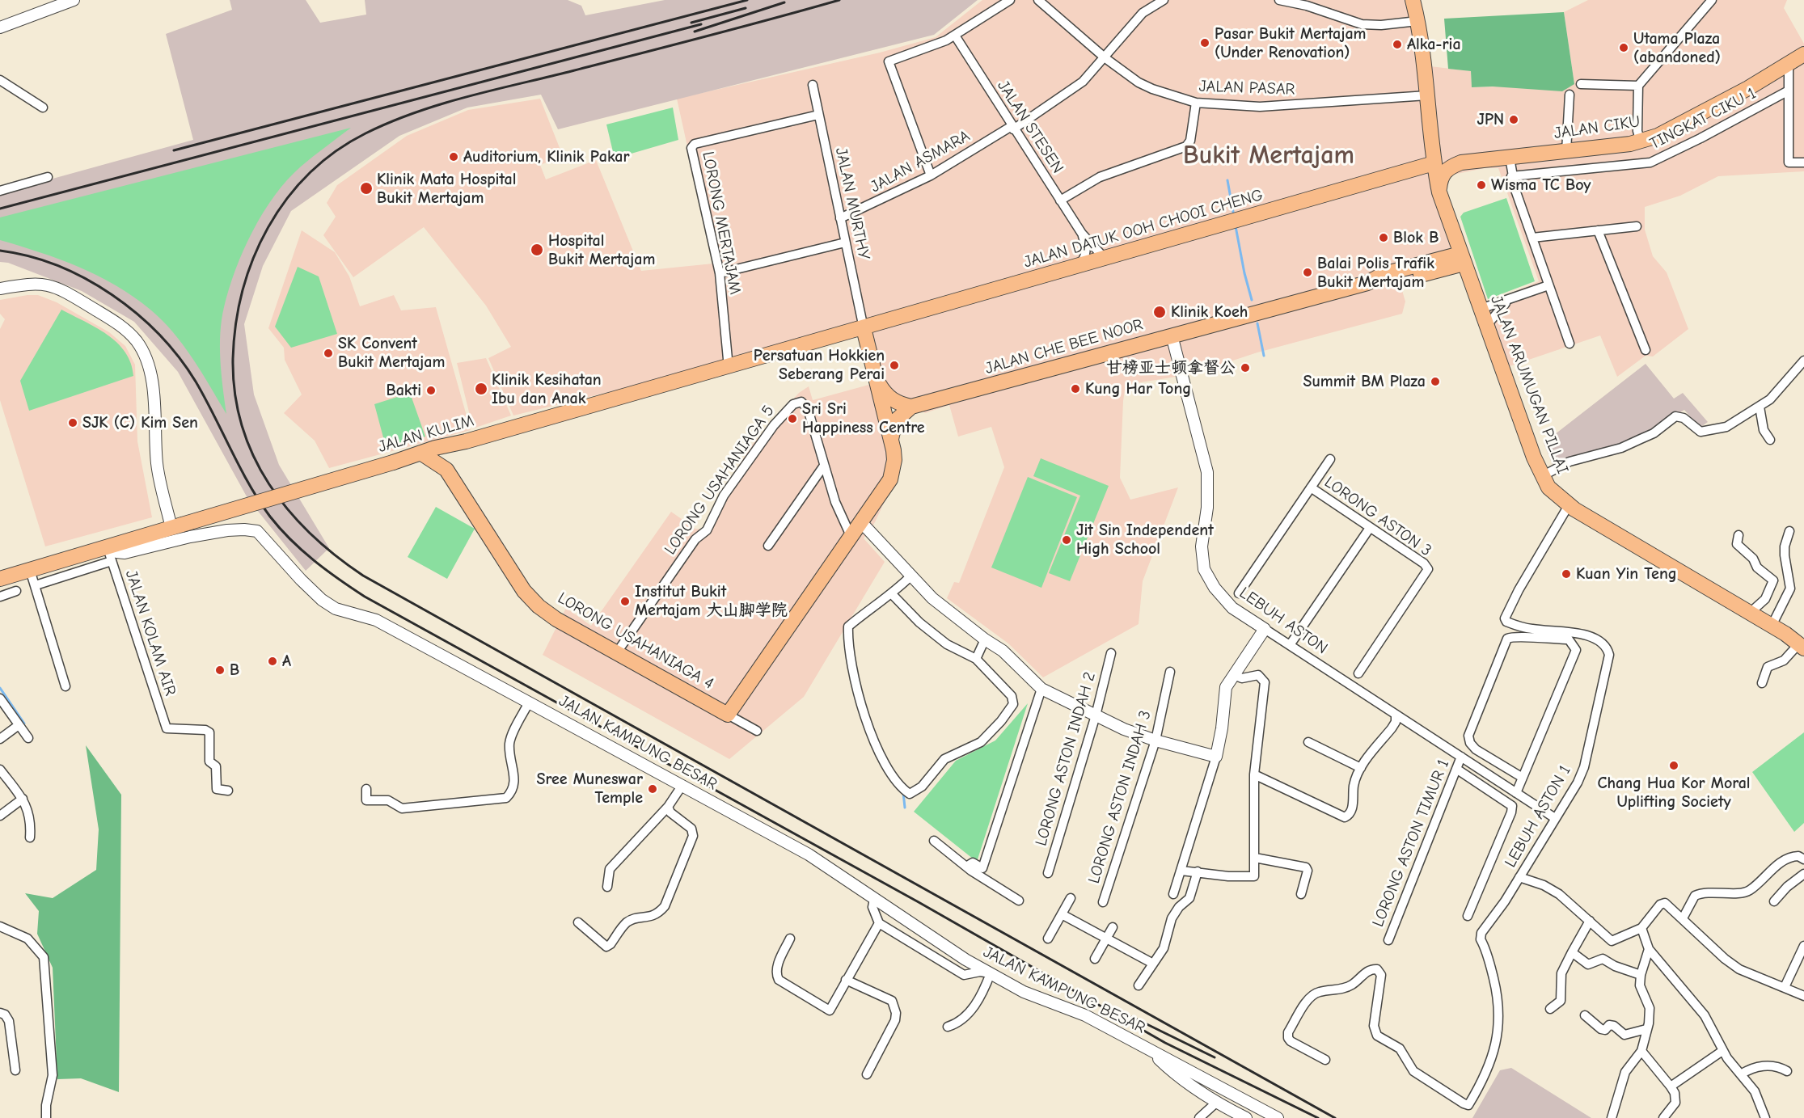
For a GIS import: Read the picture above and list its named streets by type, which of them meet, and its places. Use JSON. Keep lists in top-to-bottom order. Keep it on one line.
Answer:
{"streets":{"main road":["JALAN CIKU","JALAN DATUK OOH CHOOI CHENG","JALAN CHE BEE NOOR","JALAN ARUMUGAN PILLAI","JALAN KULIM","LORONG USAHANIAGA 4"],"street":["JALAN PASAR","TINGKAT CIKU 1","JALAN STESEN","JALAN ASMARA","JALAN MURTHY","LORONG MERTAJAM","LORONG USAHANIAGA 5","LORONG ASTON 3","LEBUH ASTON","JALAN KOLAM AIR","JALAN KAMPUNG BESAR","LORONG ASTON INDAH 2","LORONG ASTON INDAH 3","LEBUH ASTON 1","LORONG ASTON TIMUR 1"]},"crossings":[["JALAN PASAR","JALAN ASMARA"],["JALAN PASAR","JALAN ARUMUGAN PILLAI"],["JALAN STESEN","JALAN ASMARA"],["JALAN STESEN","JALAN DATUK OOH CHOOI CHENG"],["JALAN ASMARA","JALAN MURTHY"],["JALAN MURTHY","LORONG MERTAJAM"],["JALAN MURTHY","JALAN DATUK OOH CHOOI CHENG"],["JALAN MURTHY","JALAN KULIM"],["LORONG MERTAJAM","JALAN KULIM"],["JALAN DATUK OOH CHOOI CHENG","JALAN ARUMUGAN PILLAI"],["JALAN DATUK OOH CHOOI CHENG","JALAN KULIM"],["JALAN CHE BEE NOOR","JALAN ARUMUGAN PILLAI"],["JALAN CHE BEE NOOR","LEBUH ASTON"],["JALAN ARUMUGAN PILLAI","LEBUH ASTON 1"],["JALAN KULIM","JALAN KOLAM AIR"],["JALAN KULIM","JALAN KAMPUNG BESAR"],["LORONG USAHANIAGA 5","LORONG USAHANIAGA 4"],["LEBUH ASTON","LEBUH ASTON 1"],["LEBUH ASTON","LORONG ASTON TIMUR 1"],["JALAN KOLAM AIR","JALAN KAMPUNG BESAR"]],"districts":["Bukit Mertajam"],"places":["Pasar Bukit Mertajam (Under Renovation)","Alka-ria","Utama Plaza (abandoned)","JPN","Auditorium, Klinik Pakar","Wisma TC Boy","Klinik Mata Hospital Bukit Mertajam","Blok B","Hospital Bukit Mertajam","Balai Polis Trafik Bukit Mertajam","Klinik Koeh","SK Convent Bukit Mertajam","Persatuan Hokkien Seberang Perai","甘榜亚士顿拿督公","Summit BM Plaza","Klinik Kesihatan Ibu dan Anak","Kung Har Tong","Bakti","Sri Sri Happiness Centre","SJK (C) Kim Sen","Jit Sin Independent High School","Kuan Yin Teng","Institut Bukit Mertajam 大山脚学院","A","B","Chang Hua Kor Moral Uplifting Society","Sree Muneswar Temple"]}
